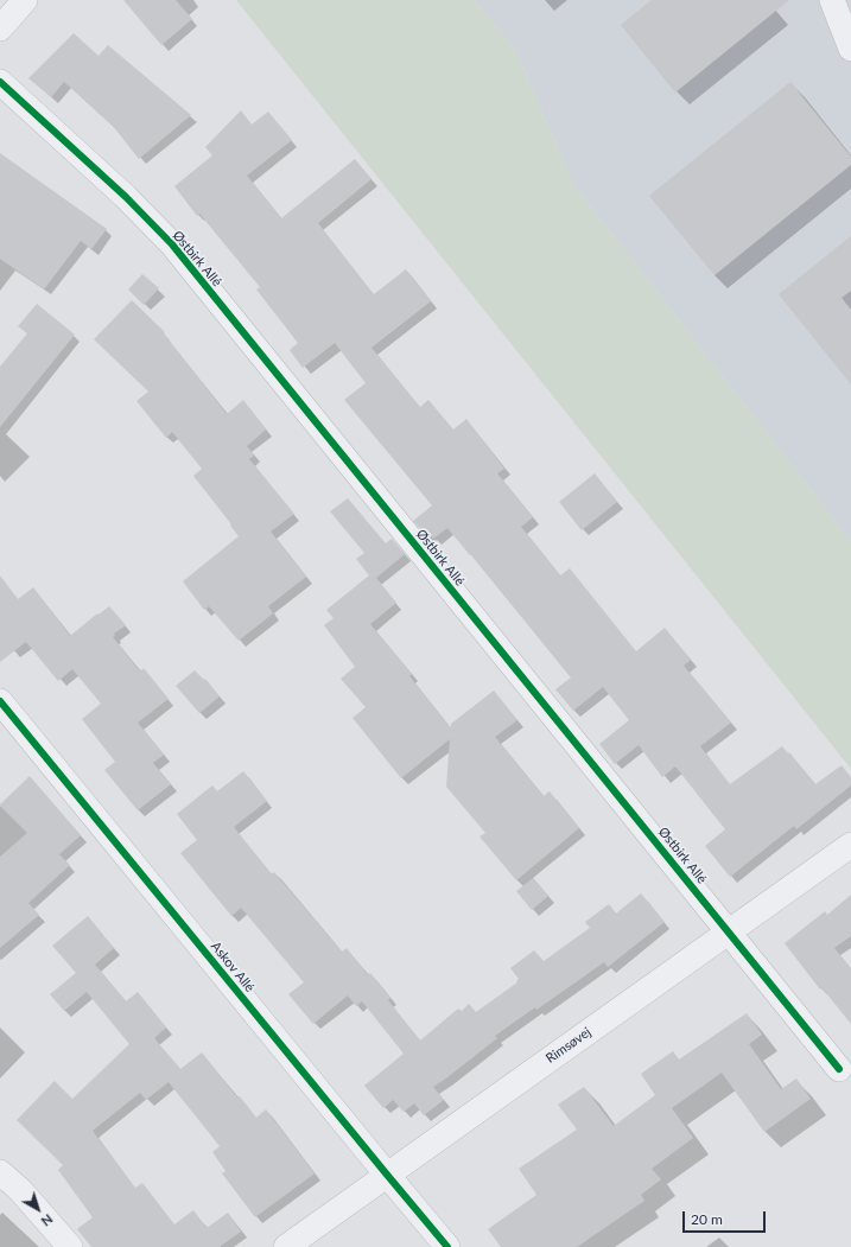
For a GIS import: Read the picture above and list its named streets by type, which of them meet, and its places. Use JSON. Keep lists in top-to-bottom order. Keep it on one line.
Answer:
{"streets":{"street":["Østbirk Allé","Askov Allé","Rimsøvej"]},"crossings":[["Østbirk Allé","Rimsøvej"],["Askov Allé","Rimsøvej"]],"scale_bar":"20 m","north":"bottom right"}
